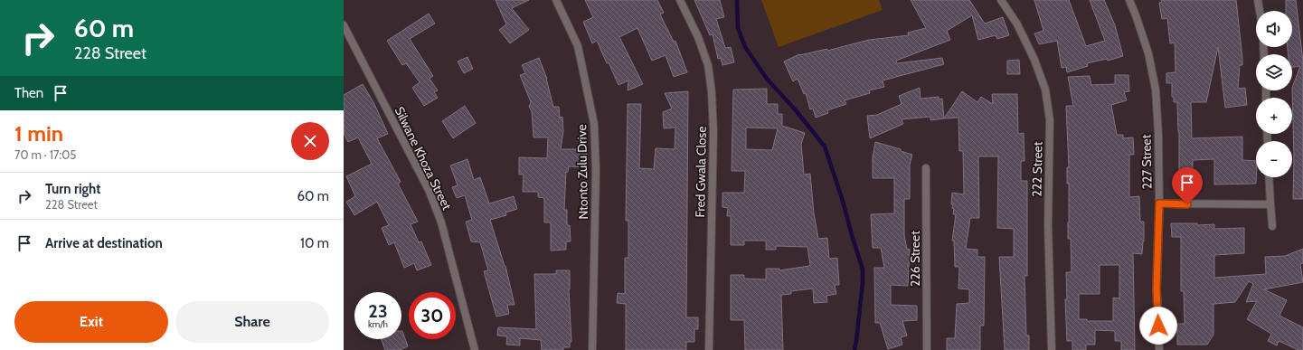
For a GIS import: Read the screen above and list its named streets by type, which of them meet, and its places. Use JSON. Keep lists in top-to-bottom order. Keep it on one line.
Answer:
{"streets":{"street":["Silwane Khoza Street","227 Street","222 Street","Ntonto Zulu Drive","Fred Gwala Close","226 Street"]},"page":{"turn":["60 m","228 Street"],"map_buttons":["+","−"],"then":"Then","heading":["1 min","70 m · 17:05"],"list":[{"name":"Turn right","note":"228 Street","value":"60 m"},{"name":"Arrive at destination","value":"10 m"}],"speed":"23 km/h","limit":"30","buttons":["Exit","Share"]}}
